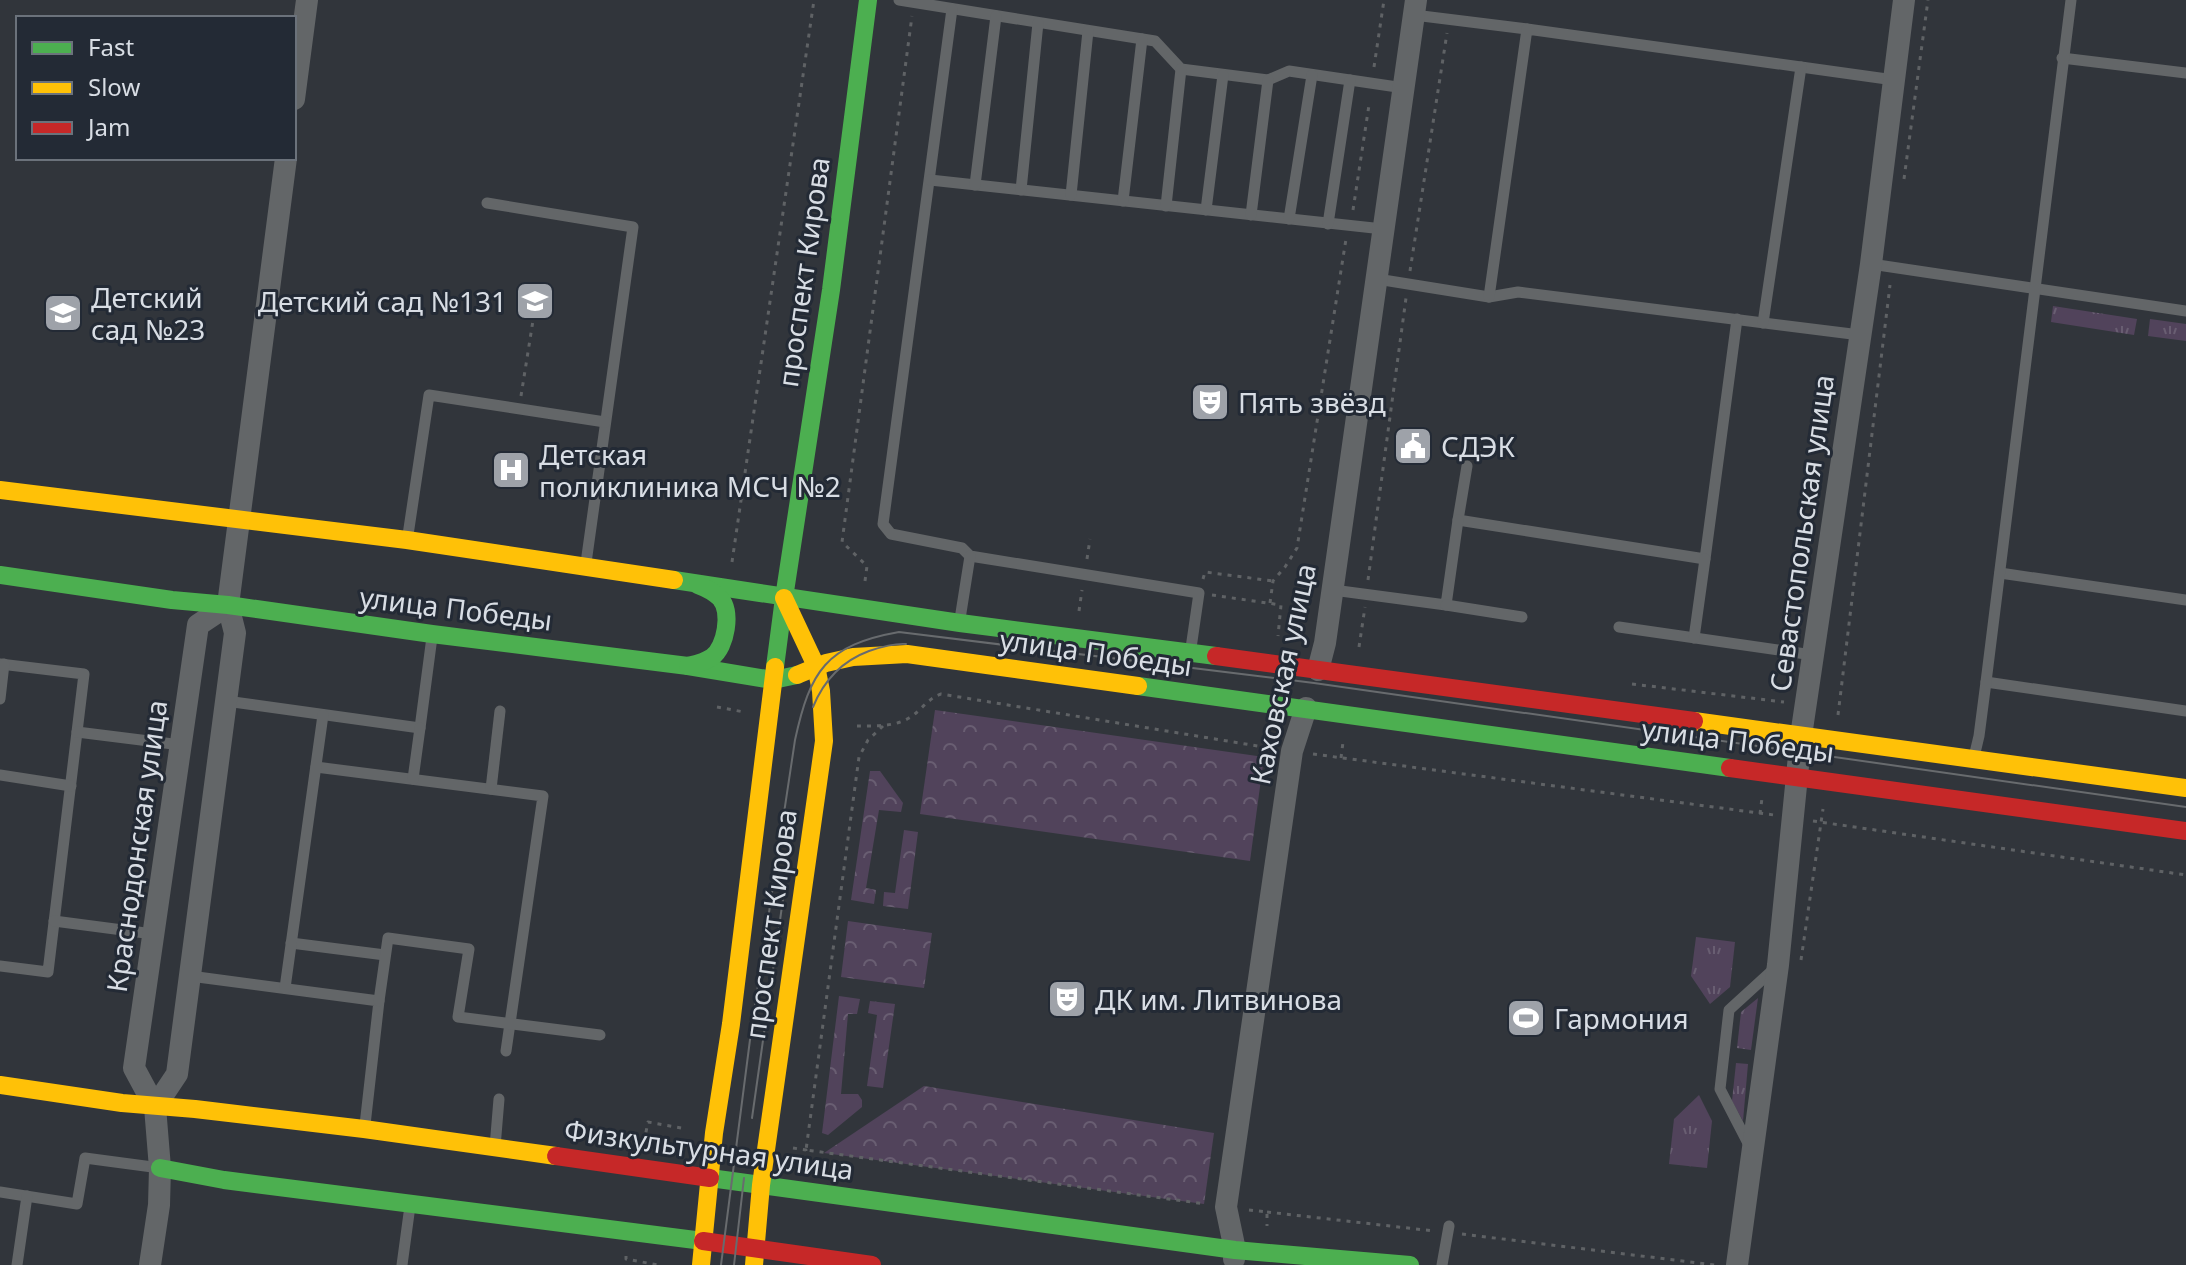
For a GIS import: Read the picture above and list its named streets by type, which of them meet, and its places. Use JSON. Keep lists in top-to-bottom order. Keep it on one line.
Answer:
{"streets":{"main road":["проспект Кирова","улица Победы","Каховская улица","Физкультурная улица"],"street":["Севастопольская улица","Краснодонская улица"]},"crossings":[["проспект Кирова","улица Победы"],["проспект Кирова","Физкультурная улица"],["Севастопольская улица","улица Победы"],["улица Победы","Каховская улица"],["улица Победы","Краснодонская улица"],["Каховская улица","Физкультурная улица"],["Краснодонская улица","Физкультурная улица"]],"places":{"school or university":["Детский сад №131","Детский сад №23"],"theatre":["Пять звёзд","ДК им. Литвинова"],"public building":["СДЭК"],"hospital":["Детская поликлиника МСЧ №2"],"sports":["Гармония"]},"legend":["Fast","Slow","Jam"]}
